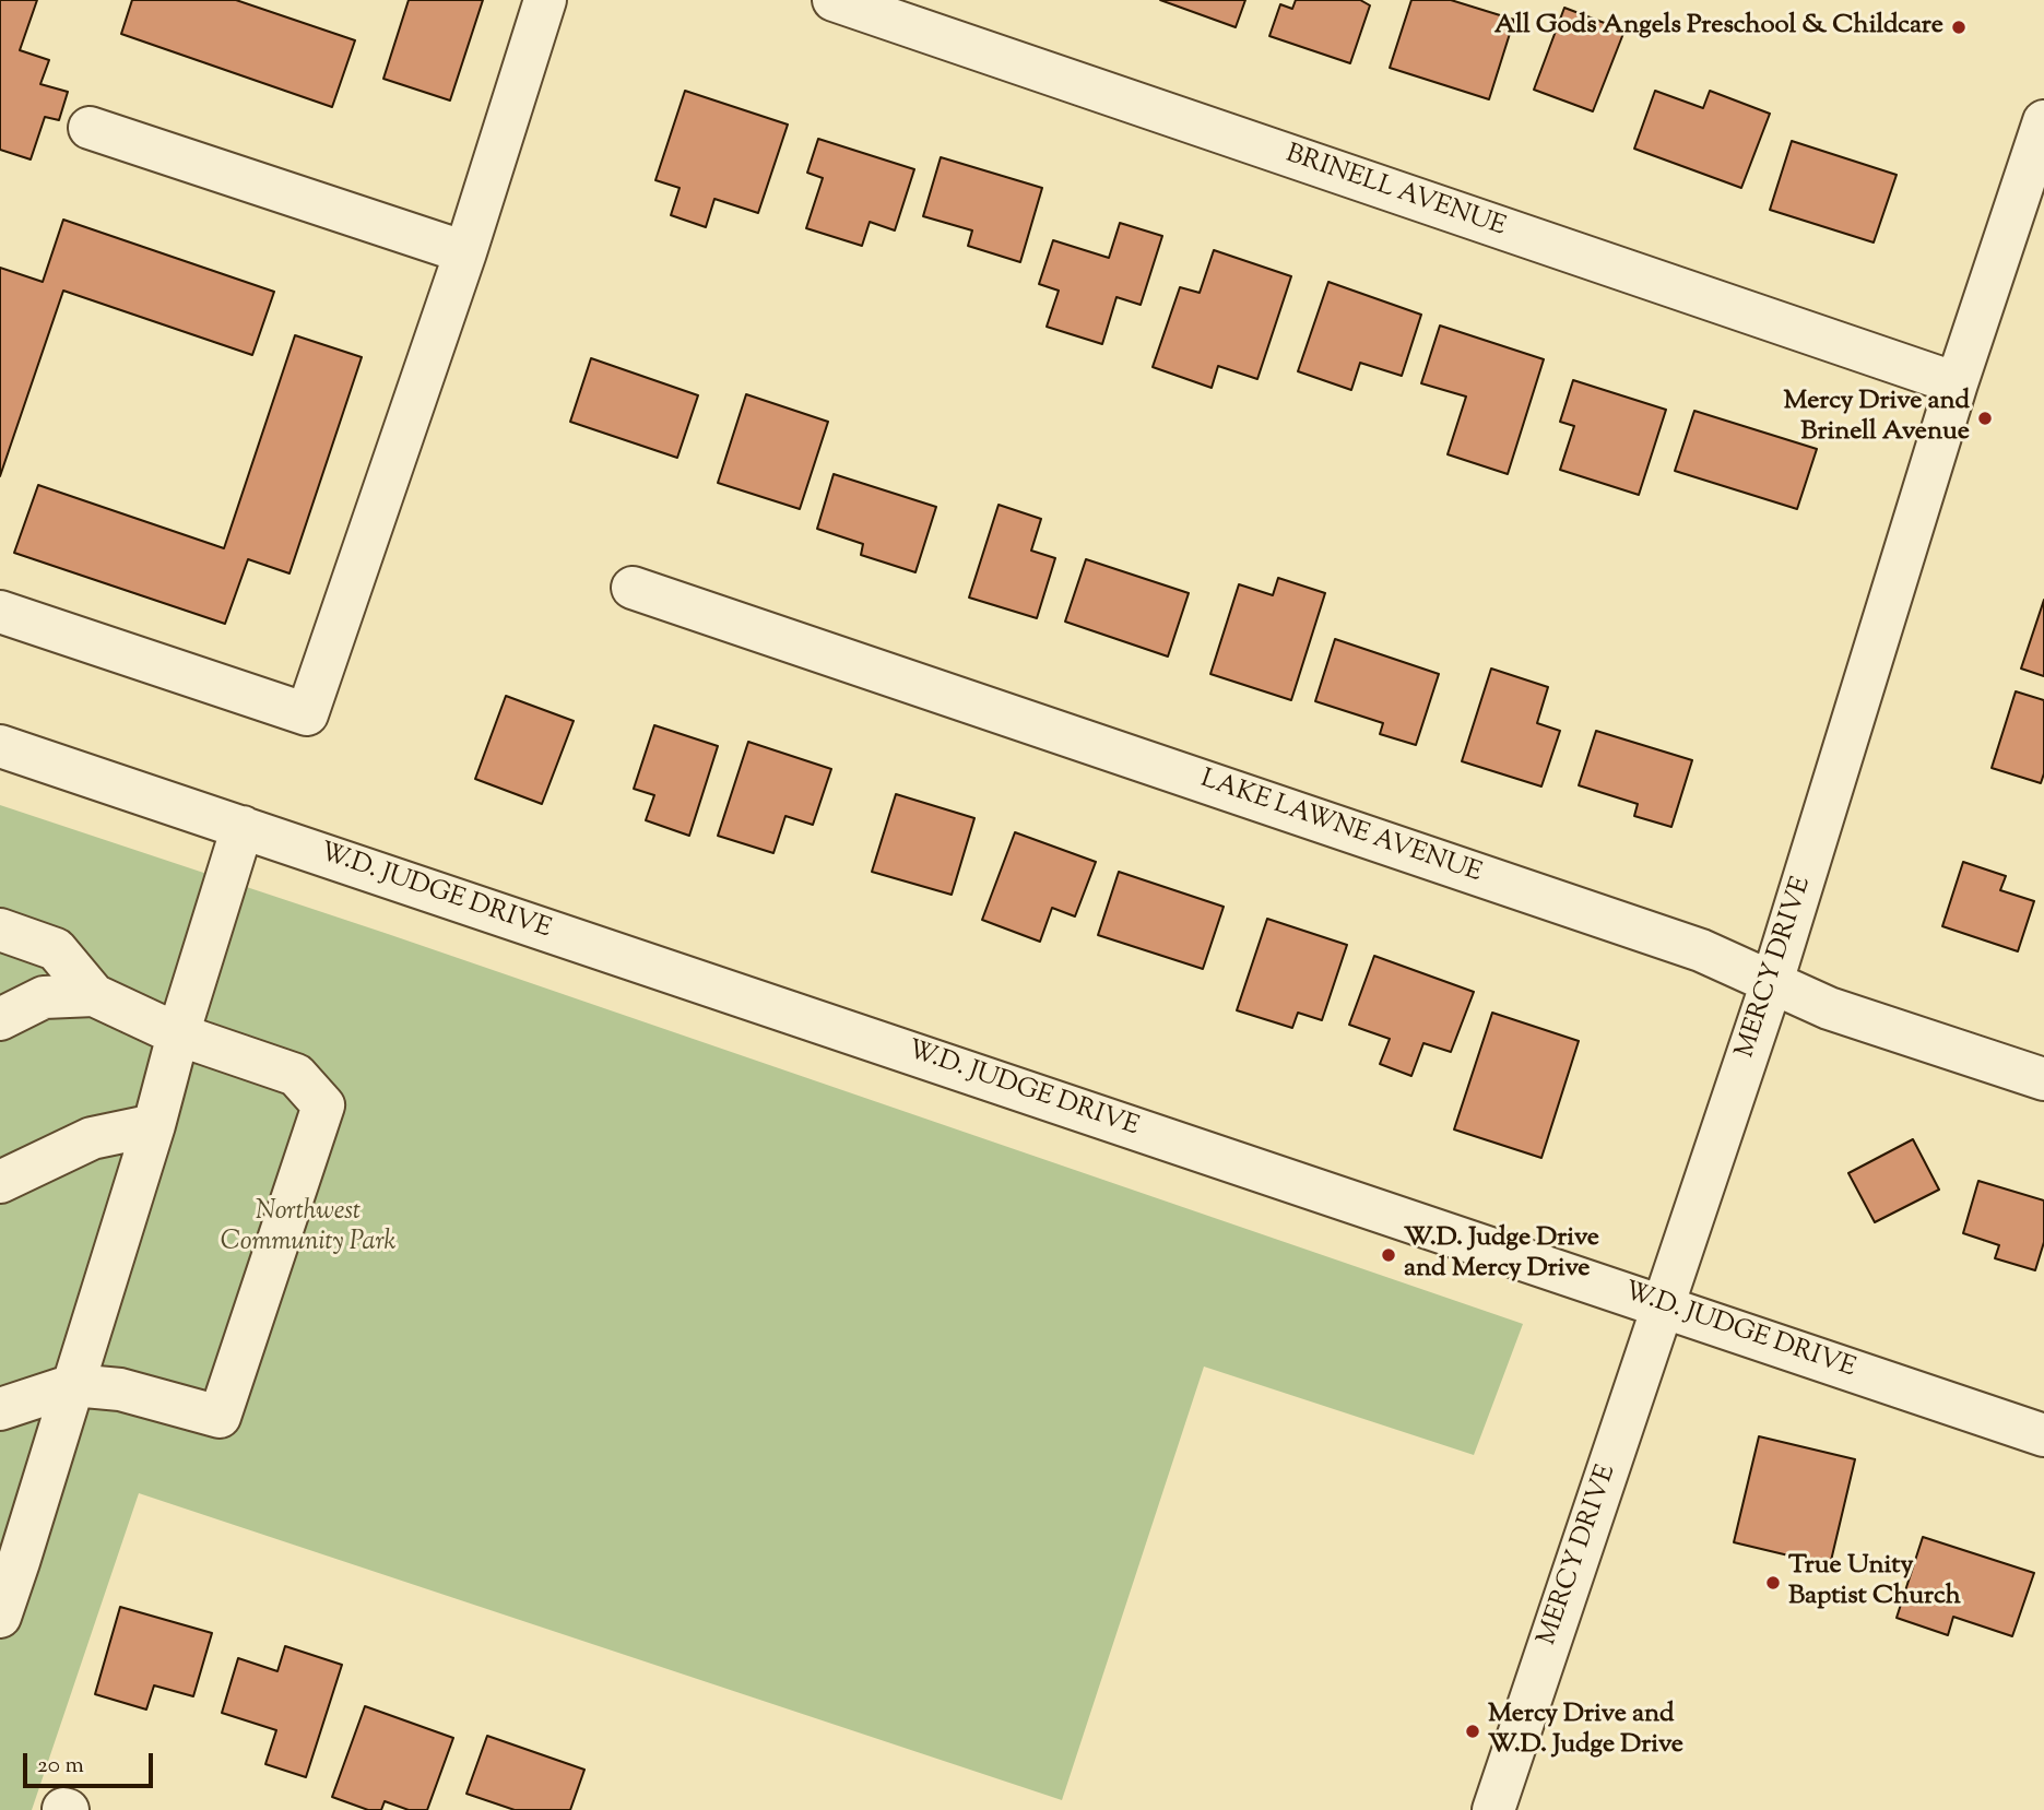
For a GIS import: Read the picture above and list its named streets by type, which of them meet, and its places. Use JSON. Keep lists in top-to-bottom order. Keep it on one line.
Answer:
{"streets":{"street":["BRINELL AVENUE","LAKE LAWNE AVENUE","W.D. JUDGE DRIVE","MERCY DRIVE"]},"crossings":[["BRINELL AVENUE","MERCY DRIVE"],["LAKE LAWNE AVENUE","MERCY DRIVE"],["W.D. JUDGE DRIVE","MERCY DRIVE"]],"parks":["Northwest Community Park"],"places":["All Gods Angels Preschool & Childcare","Mercy Drive and Brinell Avenue","W.D. Judge Drive and Mercy Drive","True Unity Baptist Church","Mercy Drive and W.D. Judge Drive"],"scale_bar":"20 m"}
